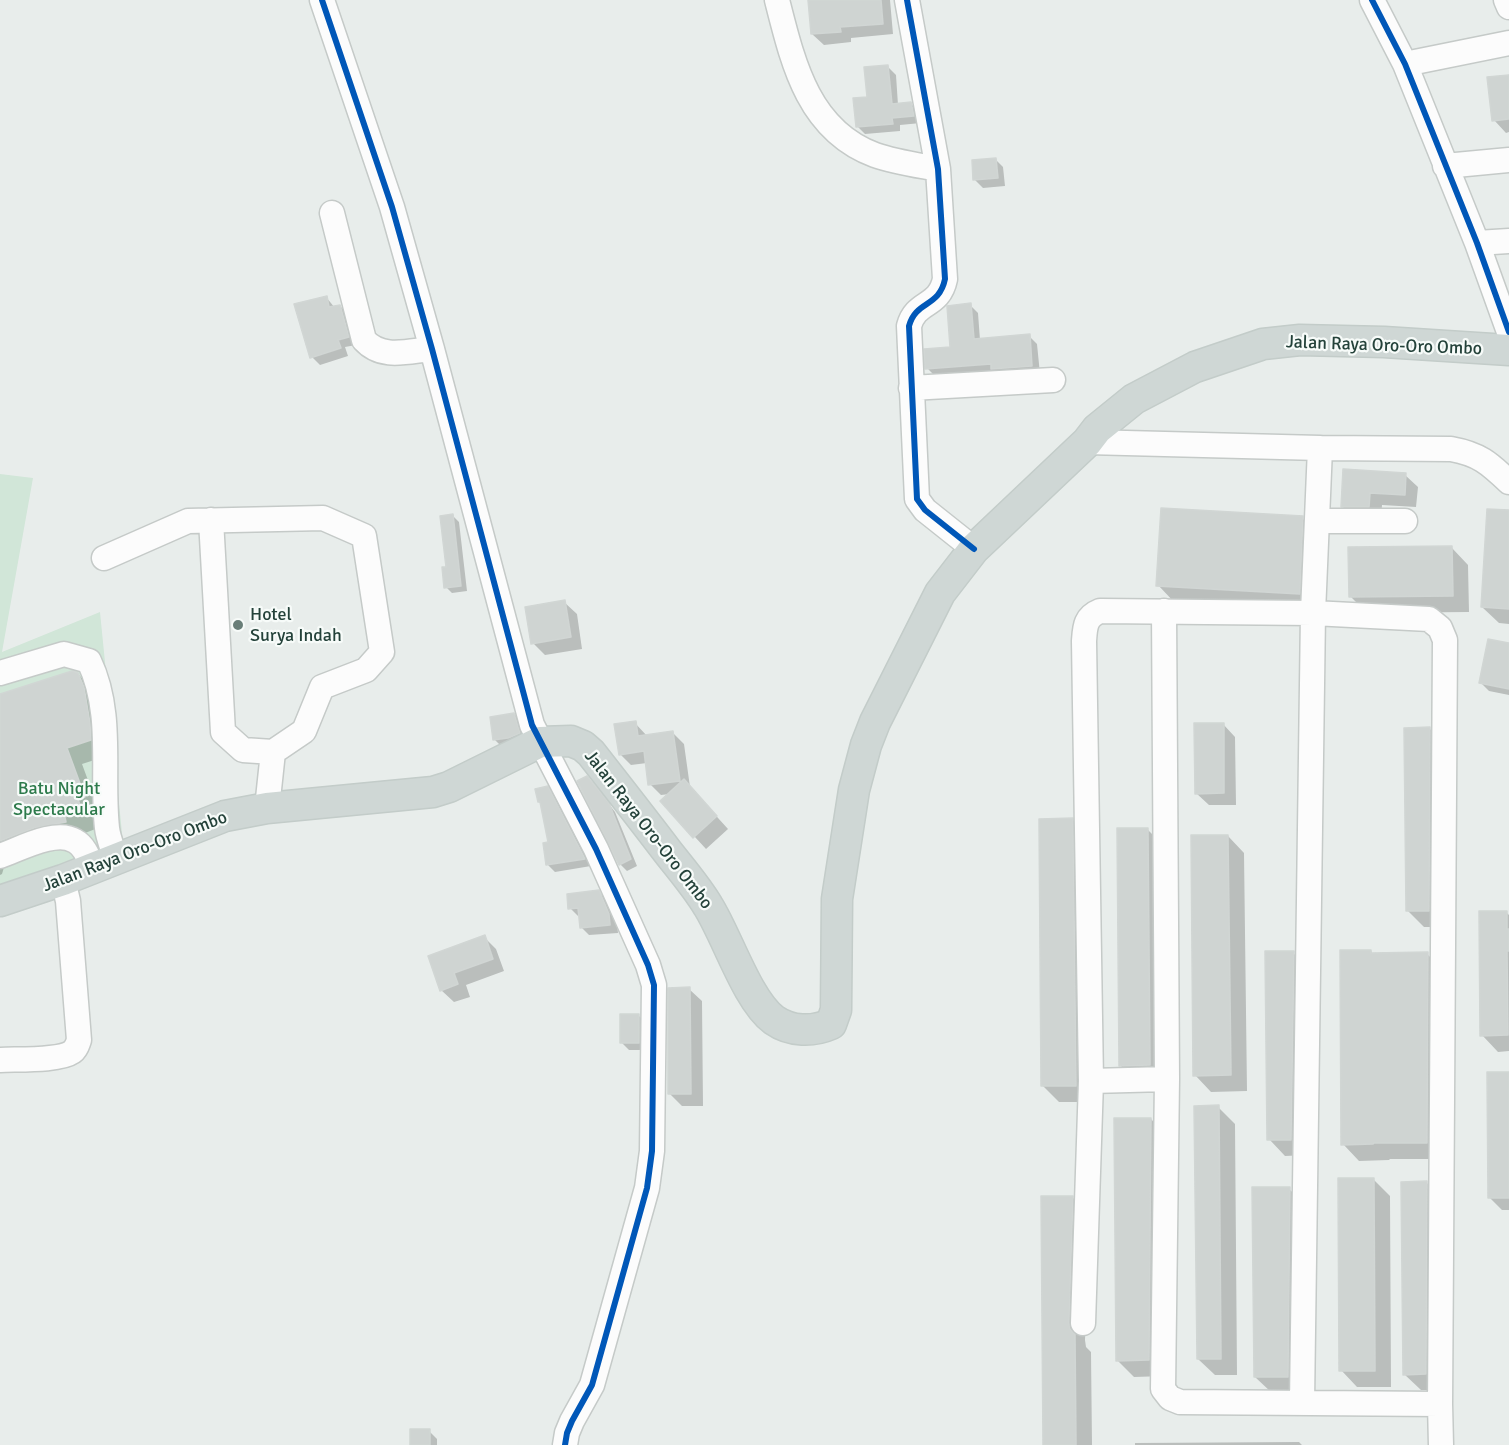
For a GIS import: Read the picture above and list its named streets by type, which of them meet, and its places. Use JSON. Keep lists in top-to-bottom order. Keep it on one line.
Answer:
{"streets":{"main road":["Jalan Raya Oro-Oro Ombo"]},"parks":["Batu Night Spectacular"],"places":["Hotel Surya Indah"]}
